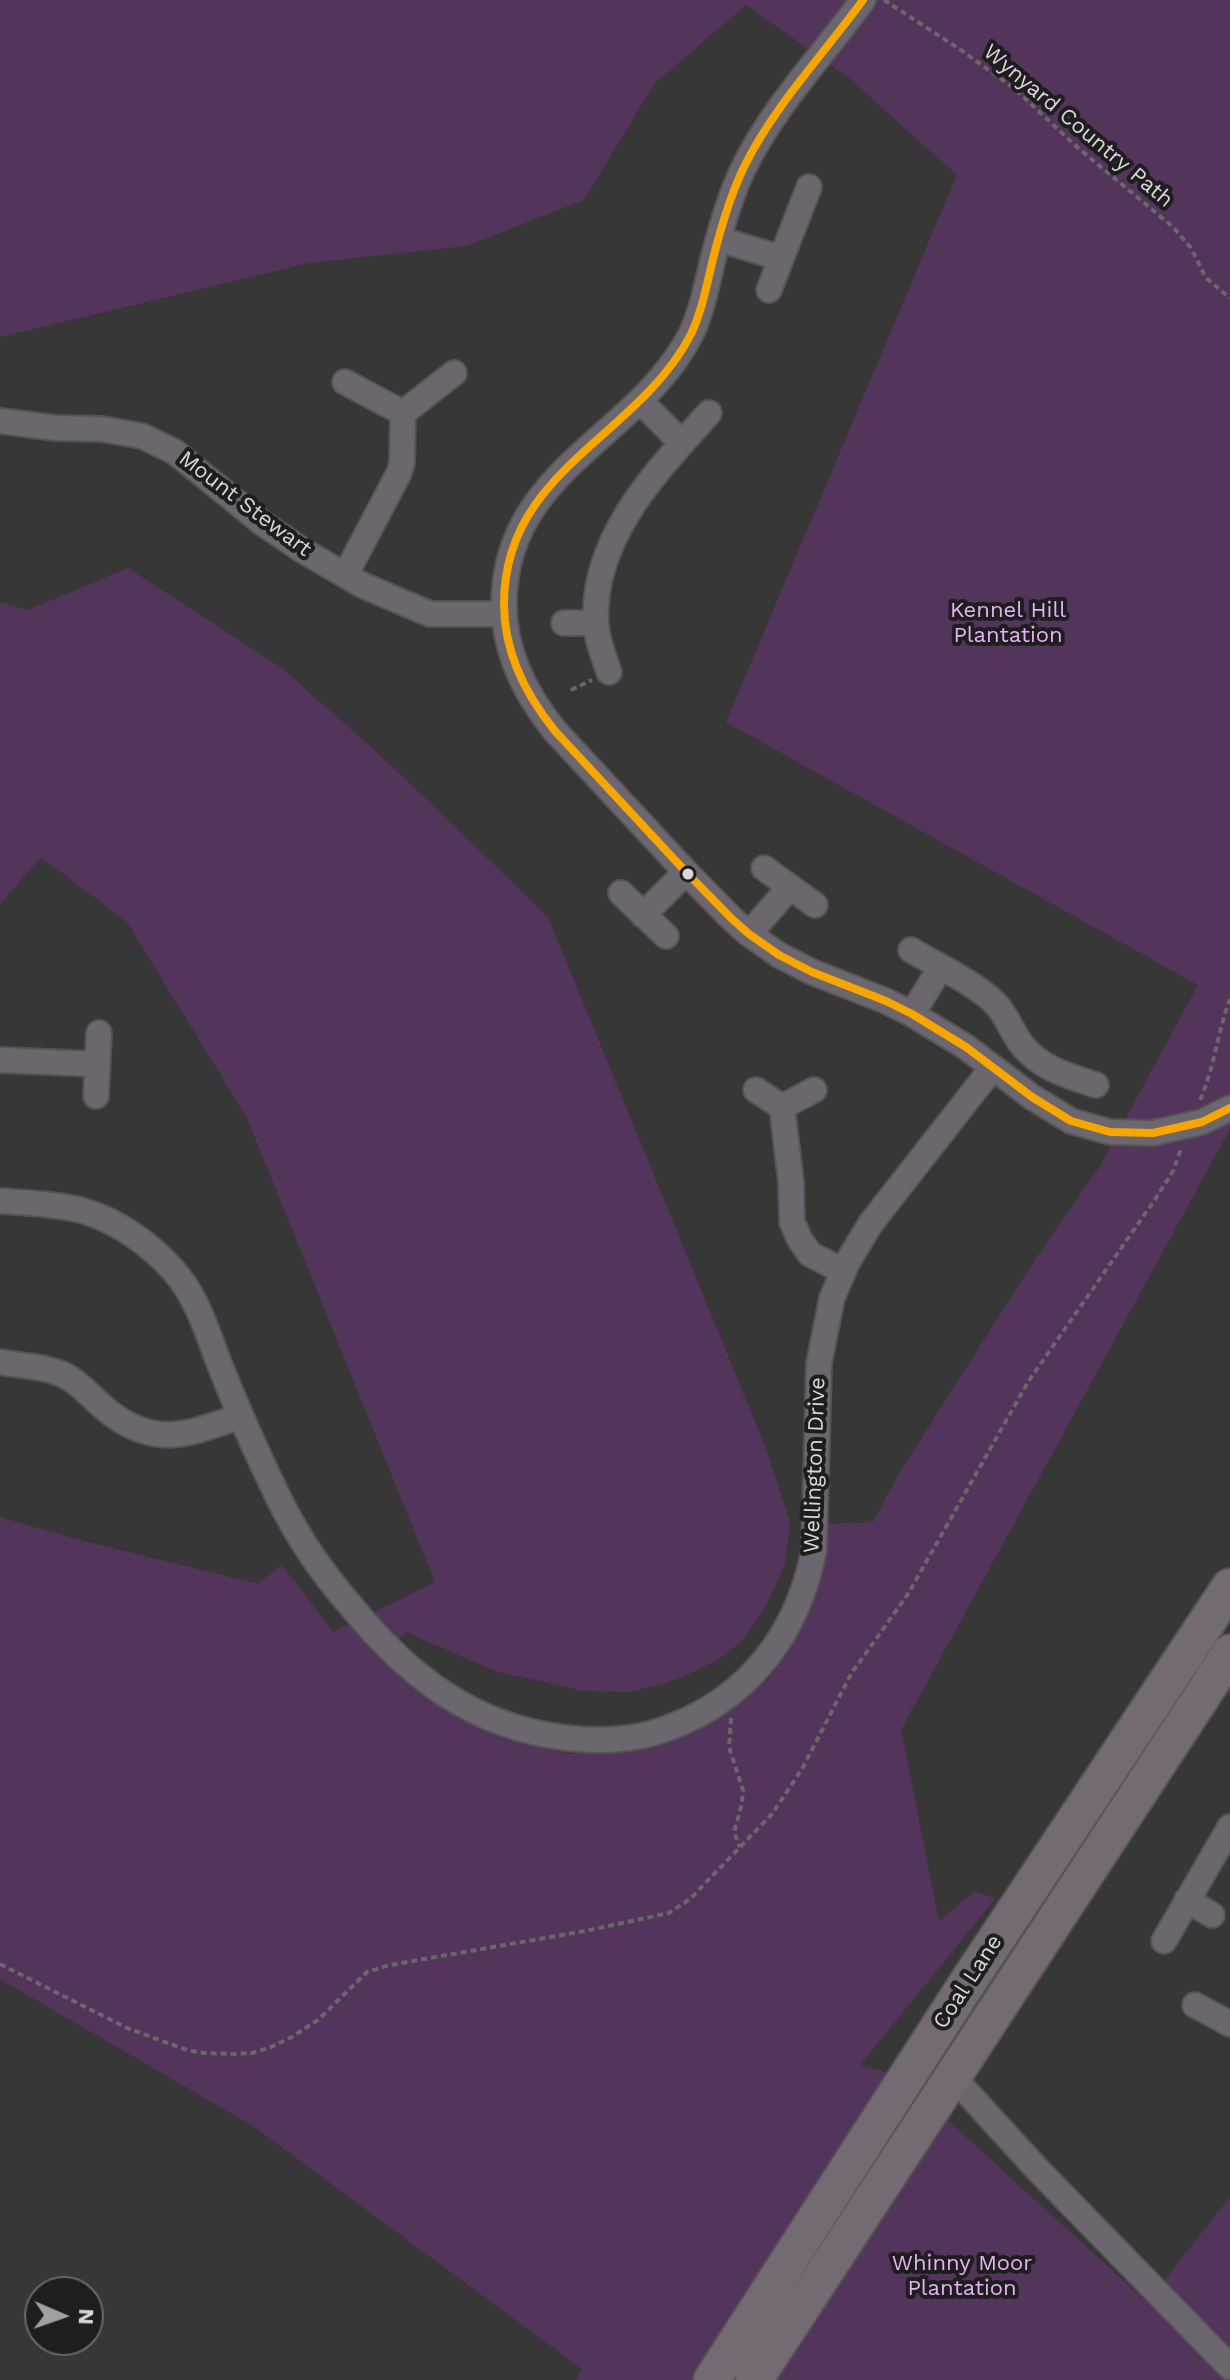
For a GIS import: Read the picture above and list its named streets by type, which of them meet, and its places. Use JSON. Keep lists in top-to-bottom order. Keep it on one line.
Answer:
{"streets":{"highway":["Coal Lane"],"street":["Mount Stewart","Wellington Drive"],"path":["Wynyard Country Path"]},"parks":["Kennel Hill Plantation","Whinny Moor Plantation"],"north":"right"}
